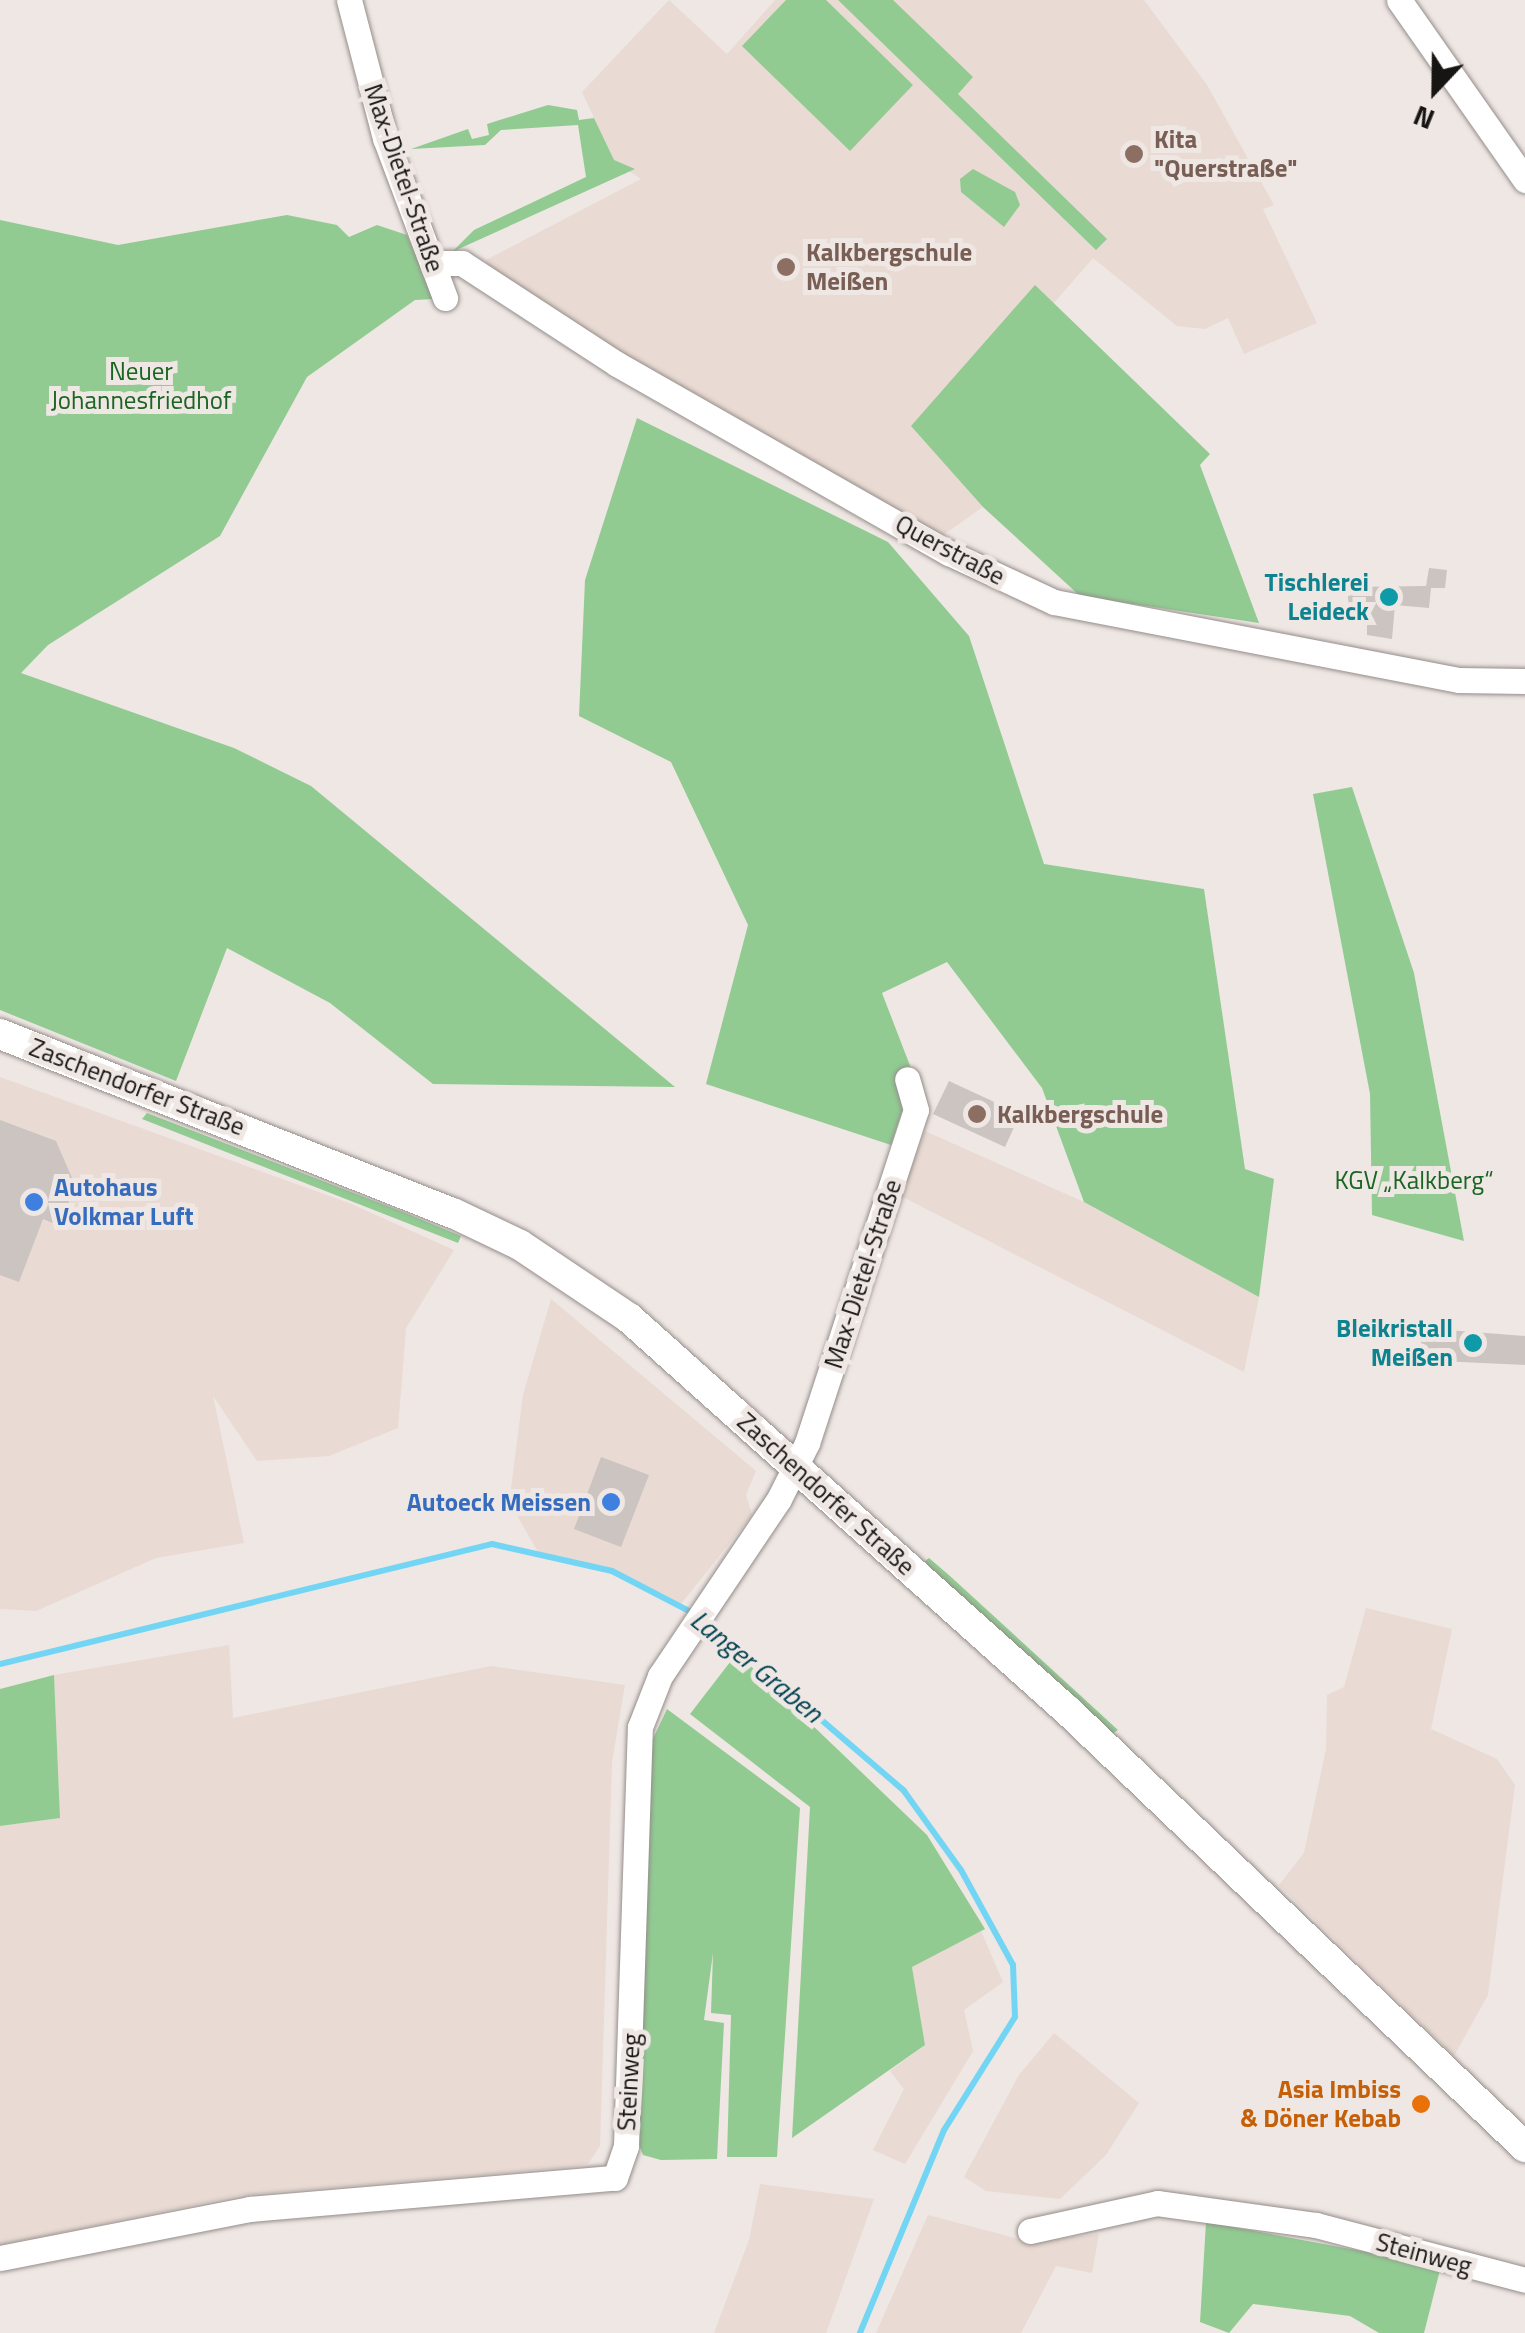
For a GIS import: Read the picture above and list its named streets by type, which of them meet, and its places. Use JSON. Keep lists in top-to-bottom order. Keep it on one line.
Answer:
{"streets":{"street":["Max-Dietel-Straße","Querstraße","Zaschendorfer Straße","Steinweg"]},"crossings":[["Max-Dietel-Straße","Querstraße"],["Max-Dietel-Straße","Zaschendorfer Straße"],["Max-Dietel-Straße","Steinweg"],["Zaschendorfer Straße","Steinweg"]],"water":["Langer Graben"],"parks":["Neuer Johannesfriedhof","KGV „Kalkberg“"],"places":["Kita \"Querstraße\"","Kalkbergschule Meißen","Tischlerei Leideck","Kalkbergschule","Autohaus Volkmar Luft","Bleikristall Meißen","Autoeck Meissen","Asia Imbiss & Döner Kebab"],"north":"bottom"}
